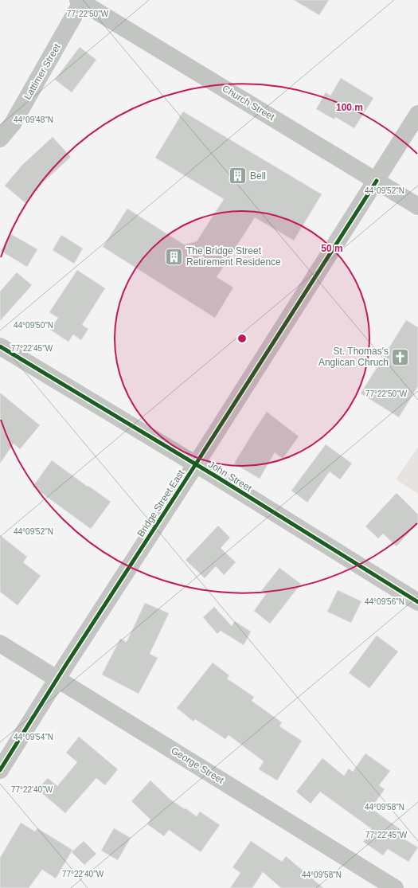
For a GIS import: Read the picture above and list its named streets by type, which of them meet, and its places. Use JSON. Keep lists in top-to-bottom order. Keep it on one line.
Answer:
{"streets":{"street":["Lattimer Street","Church Street","John Street","Bridge Street East","George Street"]},"crossings":[["Lattimer Street","Church Street"],["Church Street","Bridge Street East"],["John Street","Bridge Street East"],["Bridge Street East","George Street"]],"places":{"building":["Bell","The Bridge Street Retirement Residence"],"church":["St. Thomas's Anglican Chruch"]},"coordinates":["77°22'50\"W","44°09'48\"N","44°09'52\"N","44°09'50\"N","77°22'45\"W","44°09'56\"N","44°09'54\"N","77°22'40\"W","44°09'58\"N"],"rings":["100 m","50 m"]}
